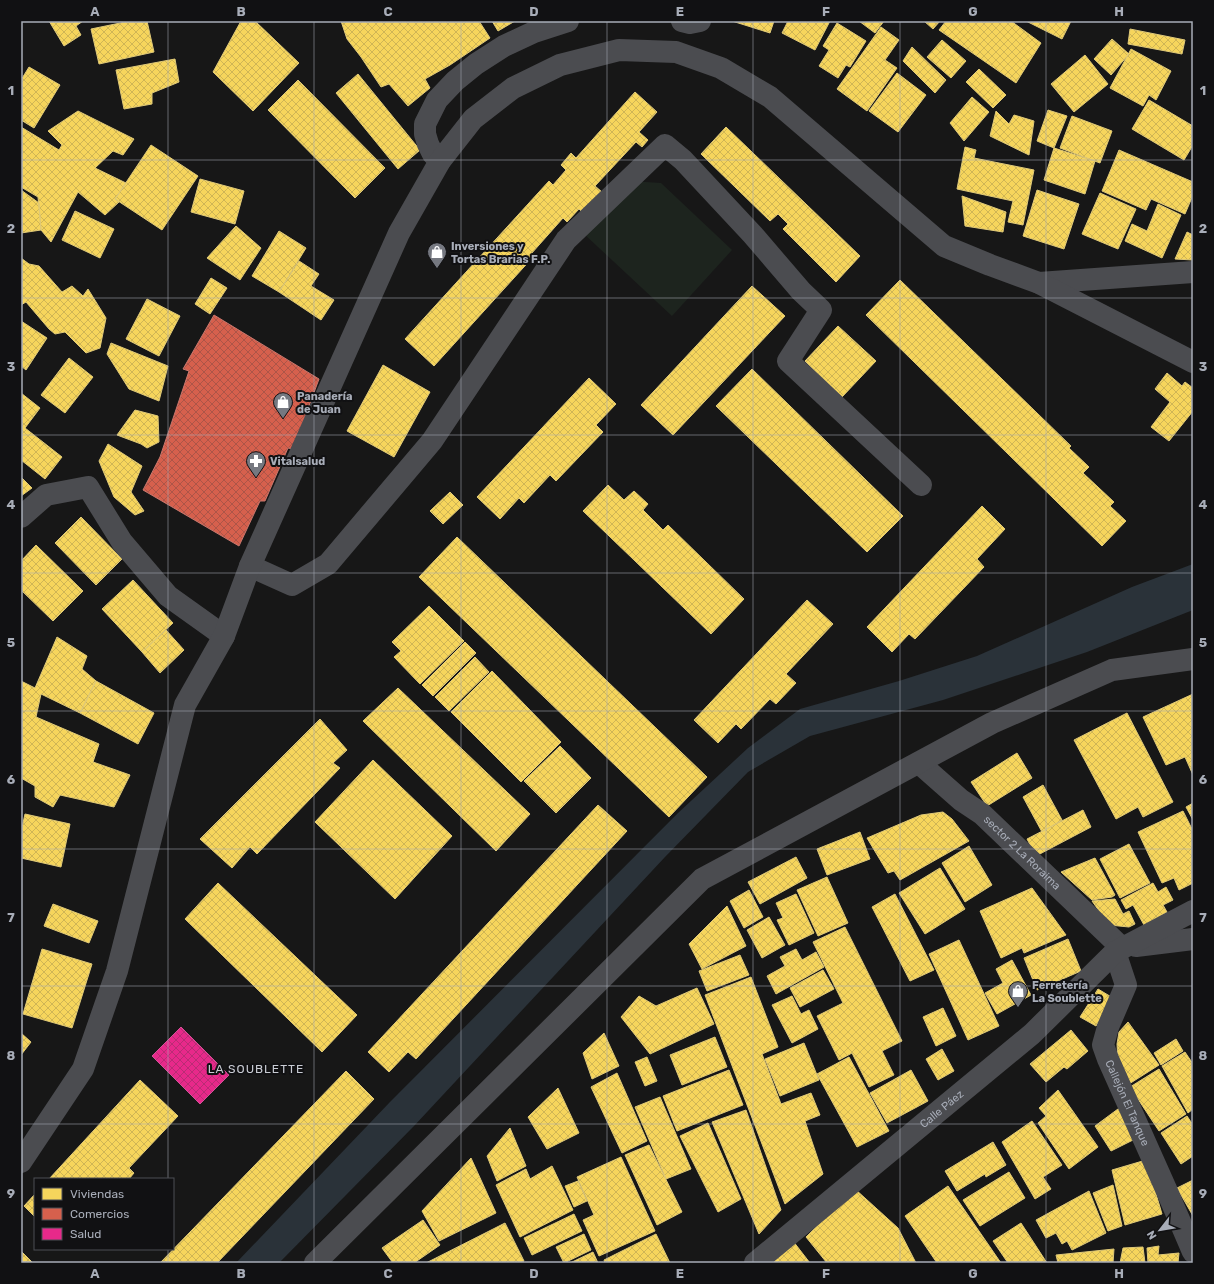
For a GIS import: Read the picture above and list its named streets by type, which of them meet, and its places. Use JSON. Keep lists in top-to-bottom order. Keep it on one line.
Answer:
{"streets":{"street":["sector 2 La Roraima","Callejón El Tanque","Calle Páez"]},"crossings":[["sector 2 La Roraima","Callejón El Tanque"],["sector 2 La Roraima","Calle Páez"],["Callejón El Tanque","Calle Páez"]],"districts":["LA SOUBLETTE"],"places":{"shop":["Inversiones y Tortas Brarias F.P.","Panadería de Juan","Ferretería La Soublette"],"pharmacy":["Vitalsalud"]},"legend":["Viviendas","Comercios","Salud"],"north":"bottom left","grid":{"columns":["A","B","C","D","E","F","G","H"],"rows":["1","2","3","4","5","6","7","8","9"]}}
